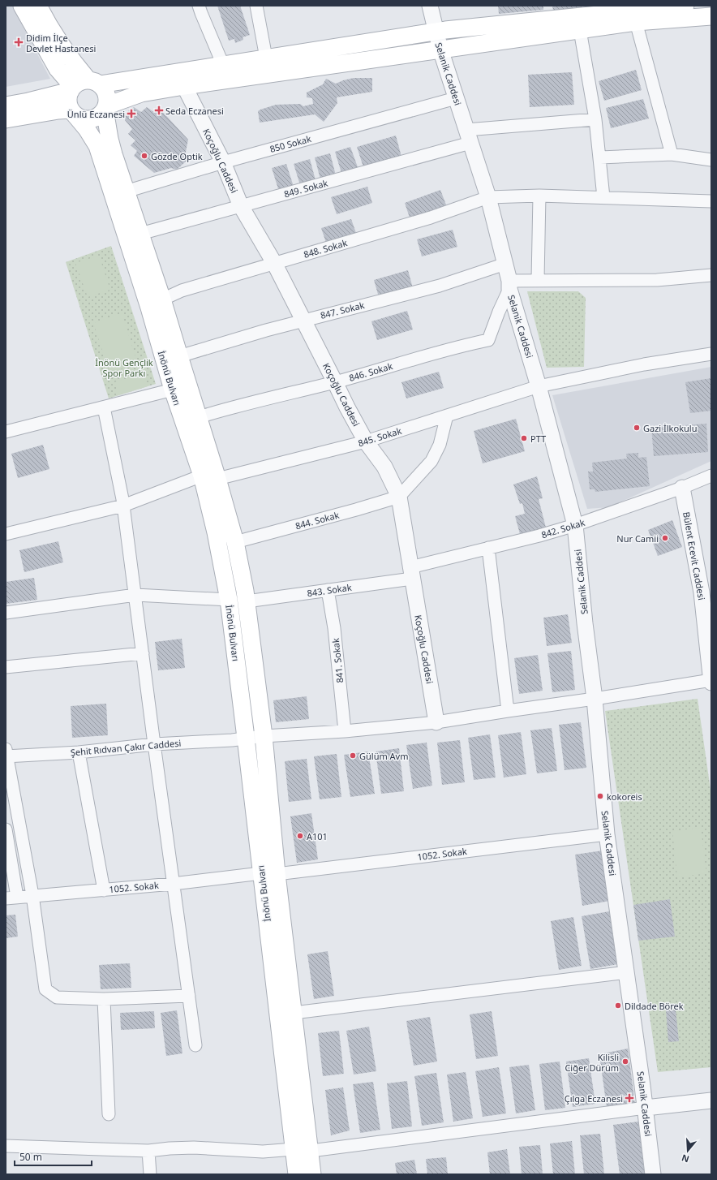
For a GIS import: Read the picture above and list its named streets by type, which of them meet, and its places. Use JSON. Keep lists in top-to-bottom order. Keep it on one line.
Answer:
{"streets":{"main road":["İnönü Bulvarı"],"street":["Selanik Caddesi","850 Sokak","Koçoğlu Caddesi","849. Sokak","848. Sokak","847. Sokak","846. Sokak","845. Sokak","844. Sokak","842. Sokak","Bülent Ecevit Caddesi","843. Sokak","841. Sokak","Şehit Rıdvan Çakır Caddesi","1052. Sokak"]},"crossings":[["Selanik Caddesi","850 Sokak"],["Selanik Caddesi","849. Sokak"],["Selanik Caddesi","848. Sokak"],["Selanik Caddesi","847. Sokak"],["Selanik Caddesi","846. Sokak"],["Selanik Caddesi","845. Sokak"],["Selanik Caddesi","842. Sokak"],["Selanik Caddesi","Şehit Rıdvan Çakır Caddesi"],["Selanik Caddesi","1052. Sokak"],["850 Sokak","Koçoğlu Caddesi"],["850 Sokak","İnönü Bulvarı"],["Koçoğlu Caddesi","849. Sokak"],["Koçoğlu Caddesi","848. Sokak"],["Koçoğlu Caddesi","847. Sokak"],["Koçoğlu Caddesi","846. Sokak"],["Koçoğlu Caddesi","845. Sokak"],["Koçoğlu Caddesi","844. Sokak"],["Koçoğlu Caddesi","842. Sokak"],["Koçoğlu Caddesi","843. Sokak"],["Koçoğlu Caddesi","Şehit Rıdvan Çakır Caddesi"],["849. Sokak","İnönü Bulvarı"],["848. Sokak","İnönü Bulvarı"],["847. Sokak","İnönü Bulvarı"],["846. Sokak","İnönü Bulvarı"],["İnönü Bulvarı","845. Sokak"],["İnönü Bulvarı","844. Sokak"],["İnönü Bulvarı","843. Sokak"],["İnönü Bulvarı","Şehit Rıdvan Çakır Caddesi"],["İnönü Bulvarı","1052. Sokak"],["842. Sokak","Bülent Ecevit Caddesi"],["842. Sokak","843. Sokak"],["Bülent Ecevit Caddesi","Şehit Rıdvan Çakır Caddesi"],["843. Sokak","841. Sokak"],["841. Sokak","Şehit Rıdvan Çakır Caddesi"]],"parks":["İnönü Gençlik Spor Parkı"],"places":{"health":["Didim İlçe Devlet Hastanesi","Seda Eczanesi","Ünlü Eczanesi","Çılga Eczanesi"],"other":["Gözde Optik","Gazi İlkokulu","PTT","Nur Camii","Gülüm Avm","kokoreis","A101","Dildade Börek","Kilisli Ciğer Dürüm"]},"scale_bar":"50 m","north":"bottom"}
